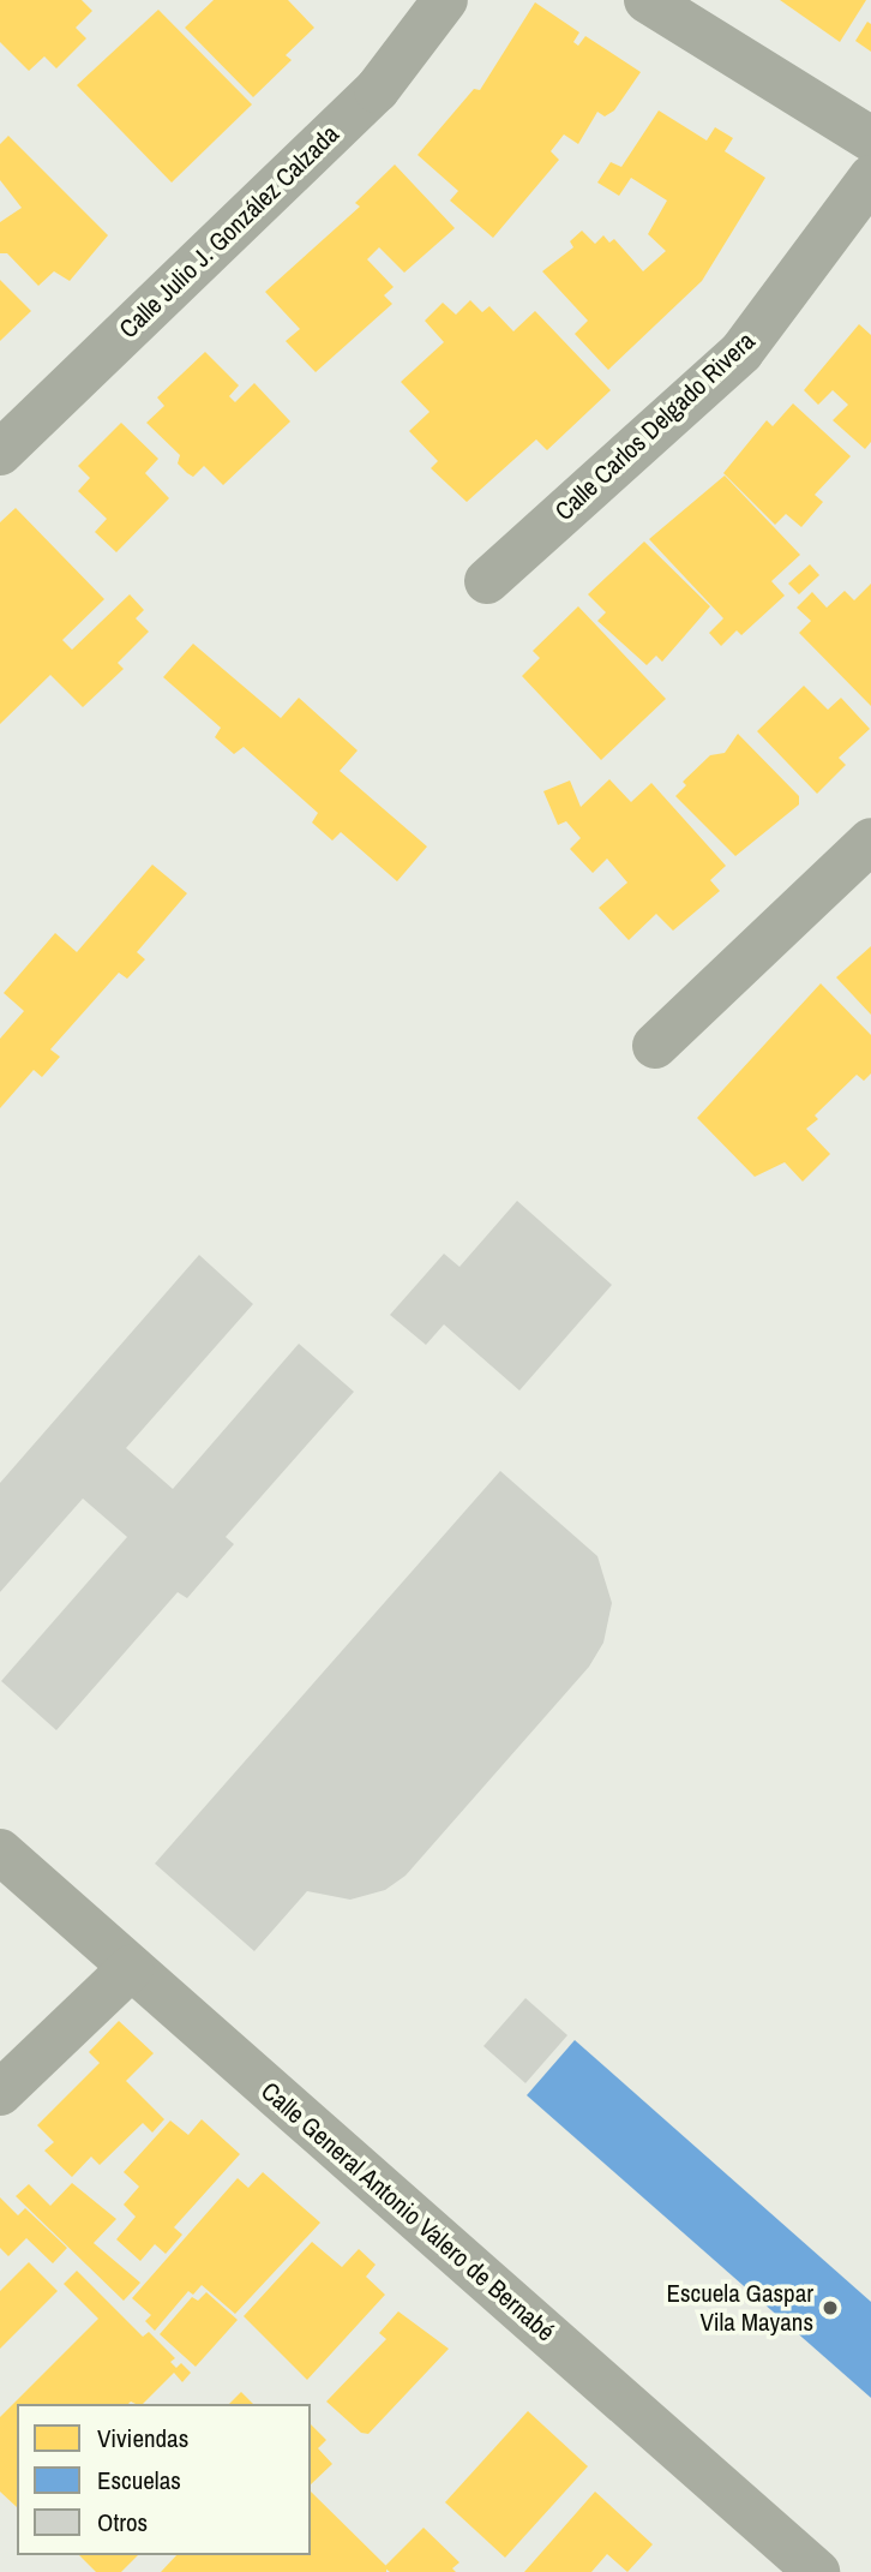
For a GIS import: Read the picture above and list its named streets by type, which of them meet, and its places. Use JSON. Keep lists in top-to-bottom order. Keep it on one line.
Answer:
{"streets":{"street":["Calle Julio J. González Calzada","Calle Carlos Delgado Rivera","Calle General Antonio Valero de Bernabé"]},"places":["Escuela Gaspar Vila Mayans"],"legend":["Viviendas","Escuelas","Otros"]}
